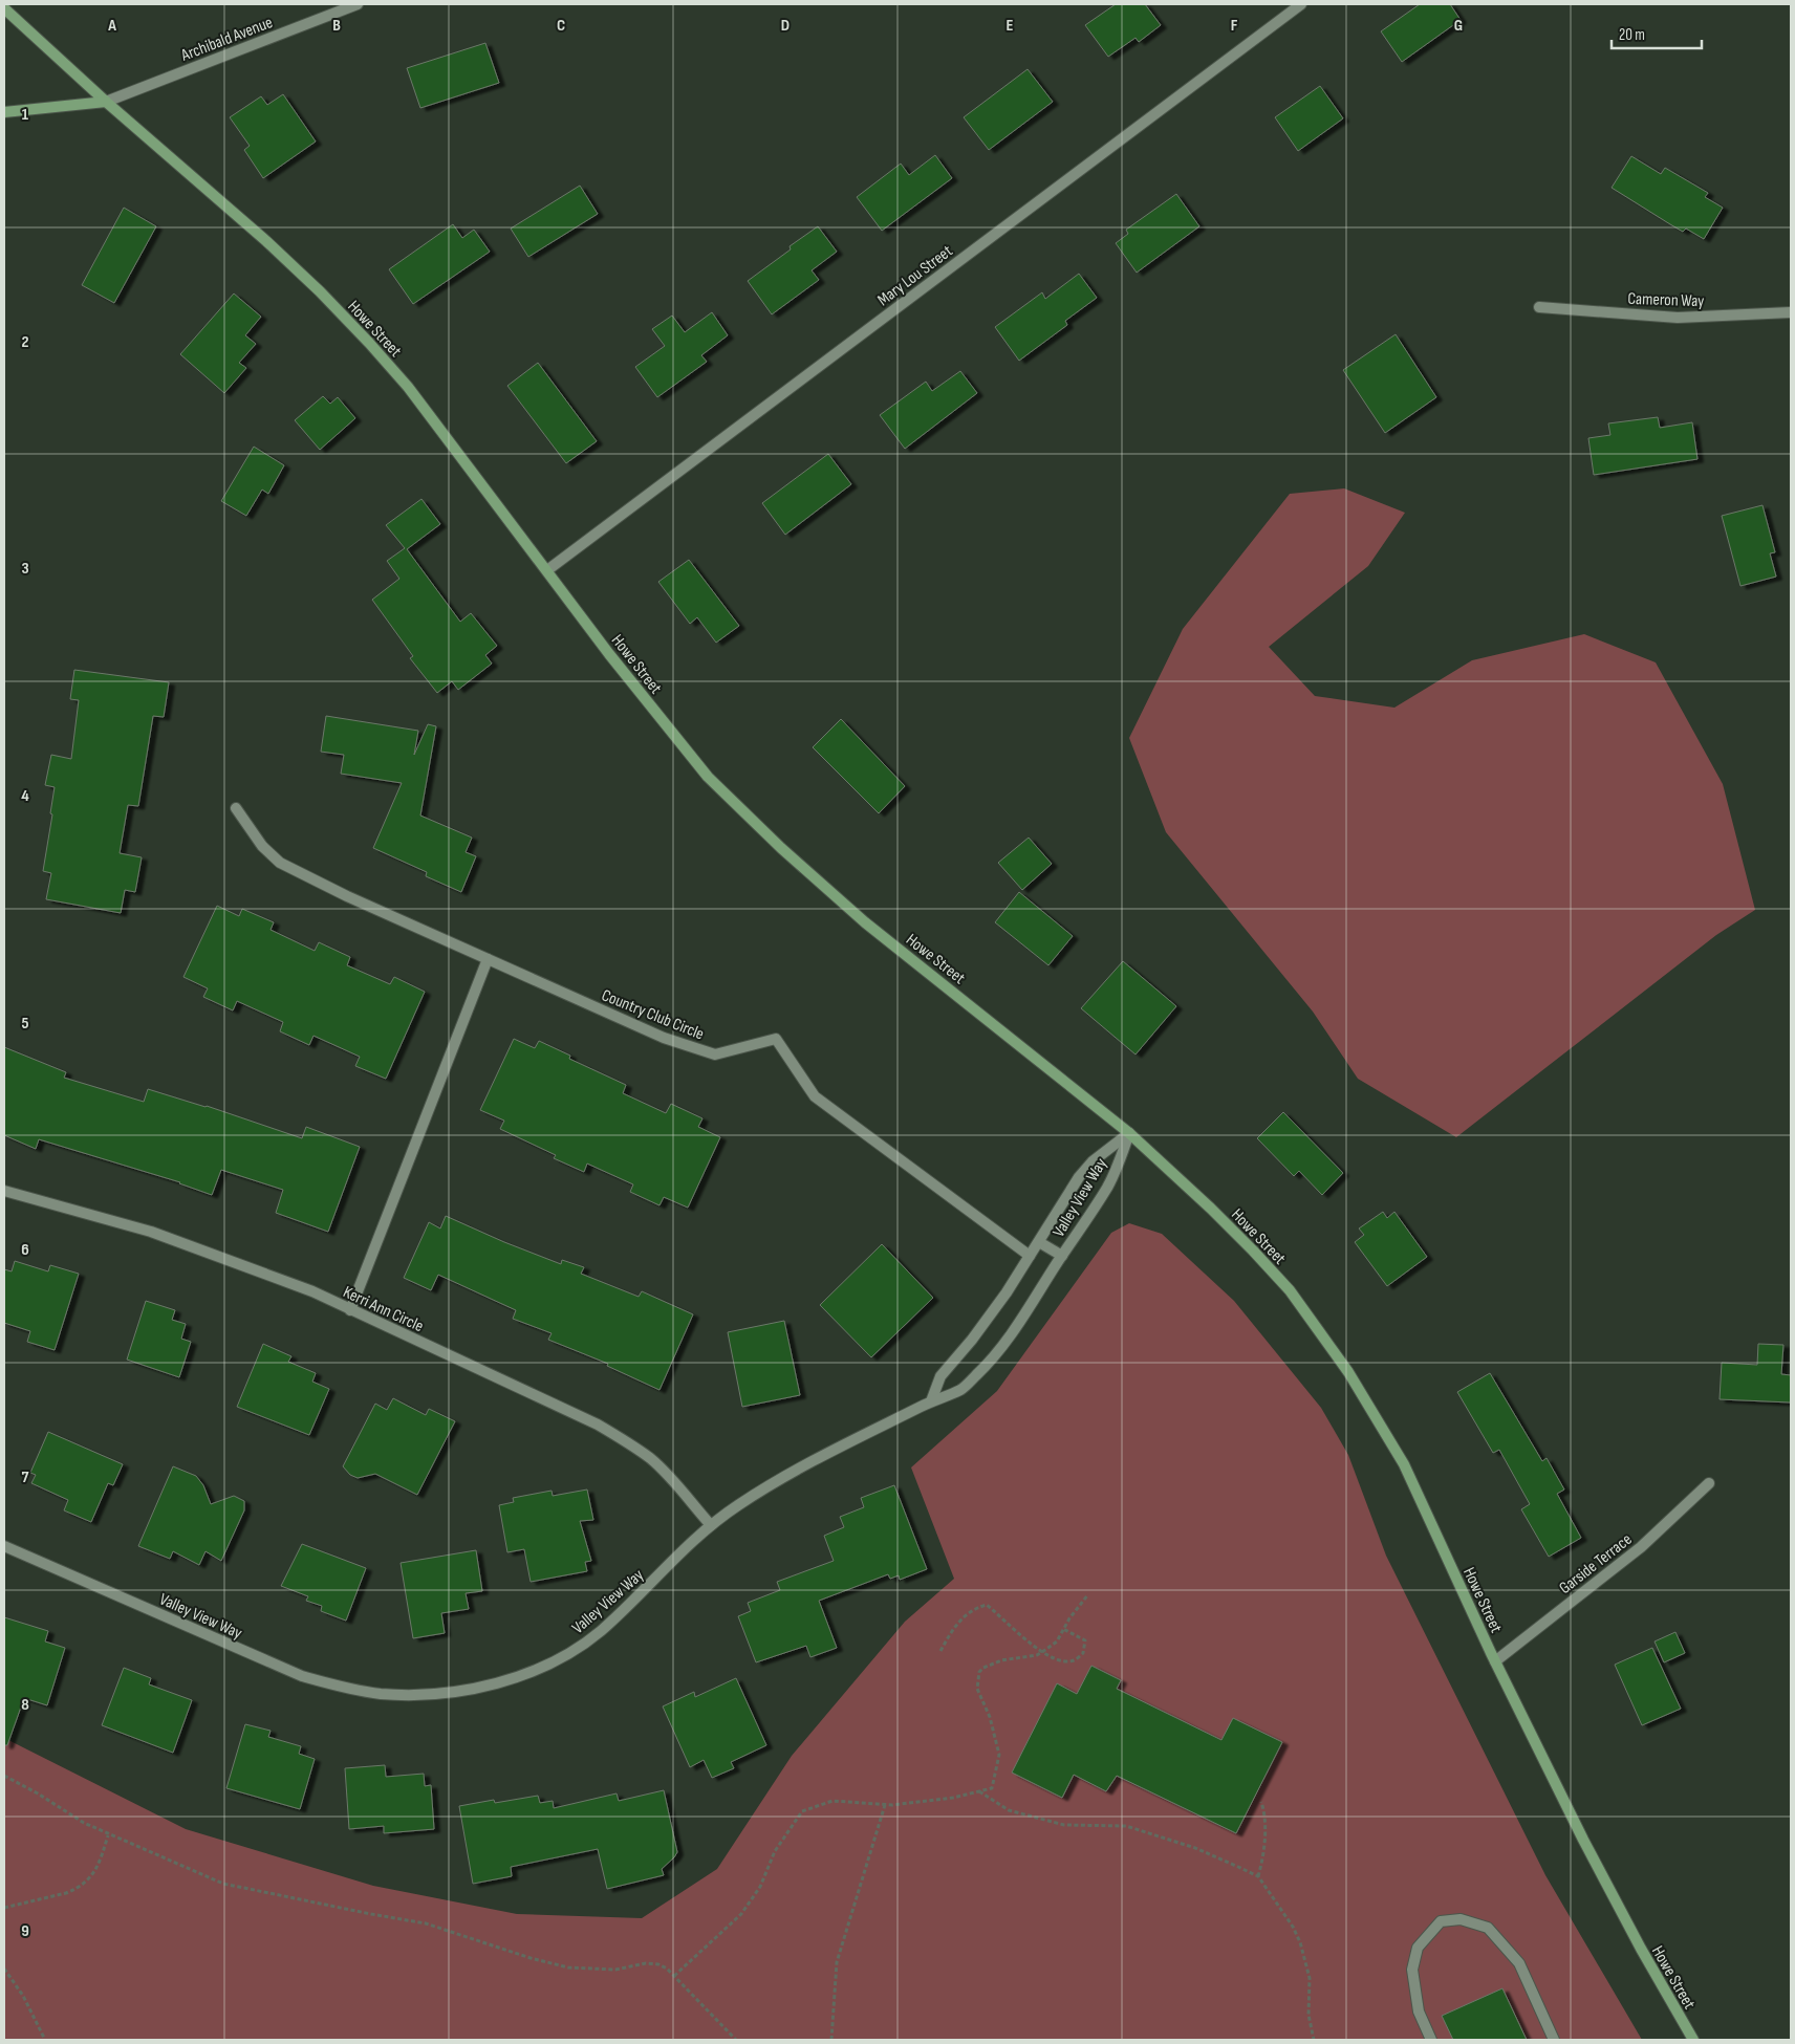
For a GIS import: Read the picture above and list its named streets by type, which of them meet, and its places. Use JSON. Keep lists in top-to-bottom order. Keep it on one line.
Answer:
{"streets":{"main road":["Howe Street"],"street":["Archibald Avenue","Mary Lou Street","Cameron Way","Country Club Circle","Valley View Way","Kerri Ann Circle","Garside Terrace"]},"crossings":[["Archibald Avenue","Howe Street"],["Mary Lou Street","Howe Street"],["Howe Street","Valley View Way"],["Howe Street","Garside Terrace"],["Country Club Circle","Valley View Way"],["Valley View Way","Kerri Ann Circle"]],"scale_bar":"20 m","grid":{"columns":["A","B","C","D","E","F","G"],"rows":["1","2","3","4","5","6","7","8","9"]}}
